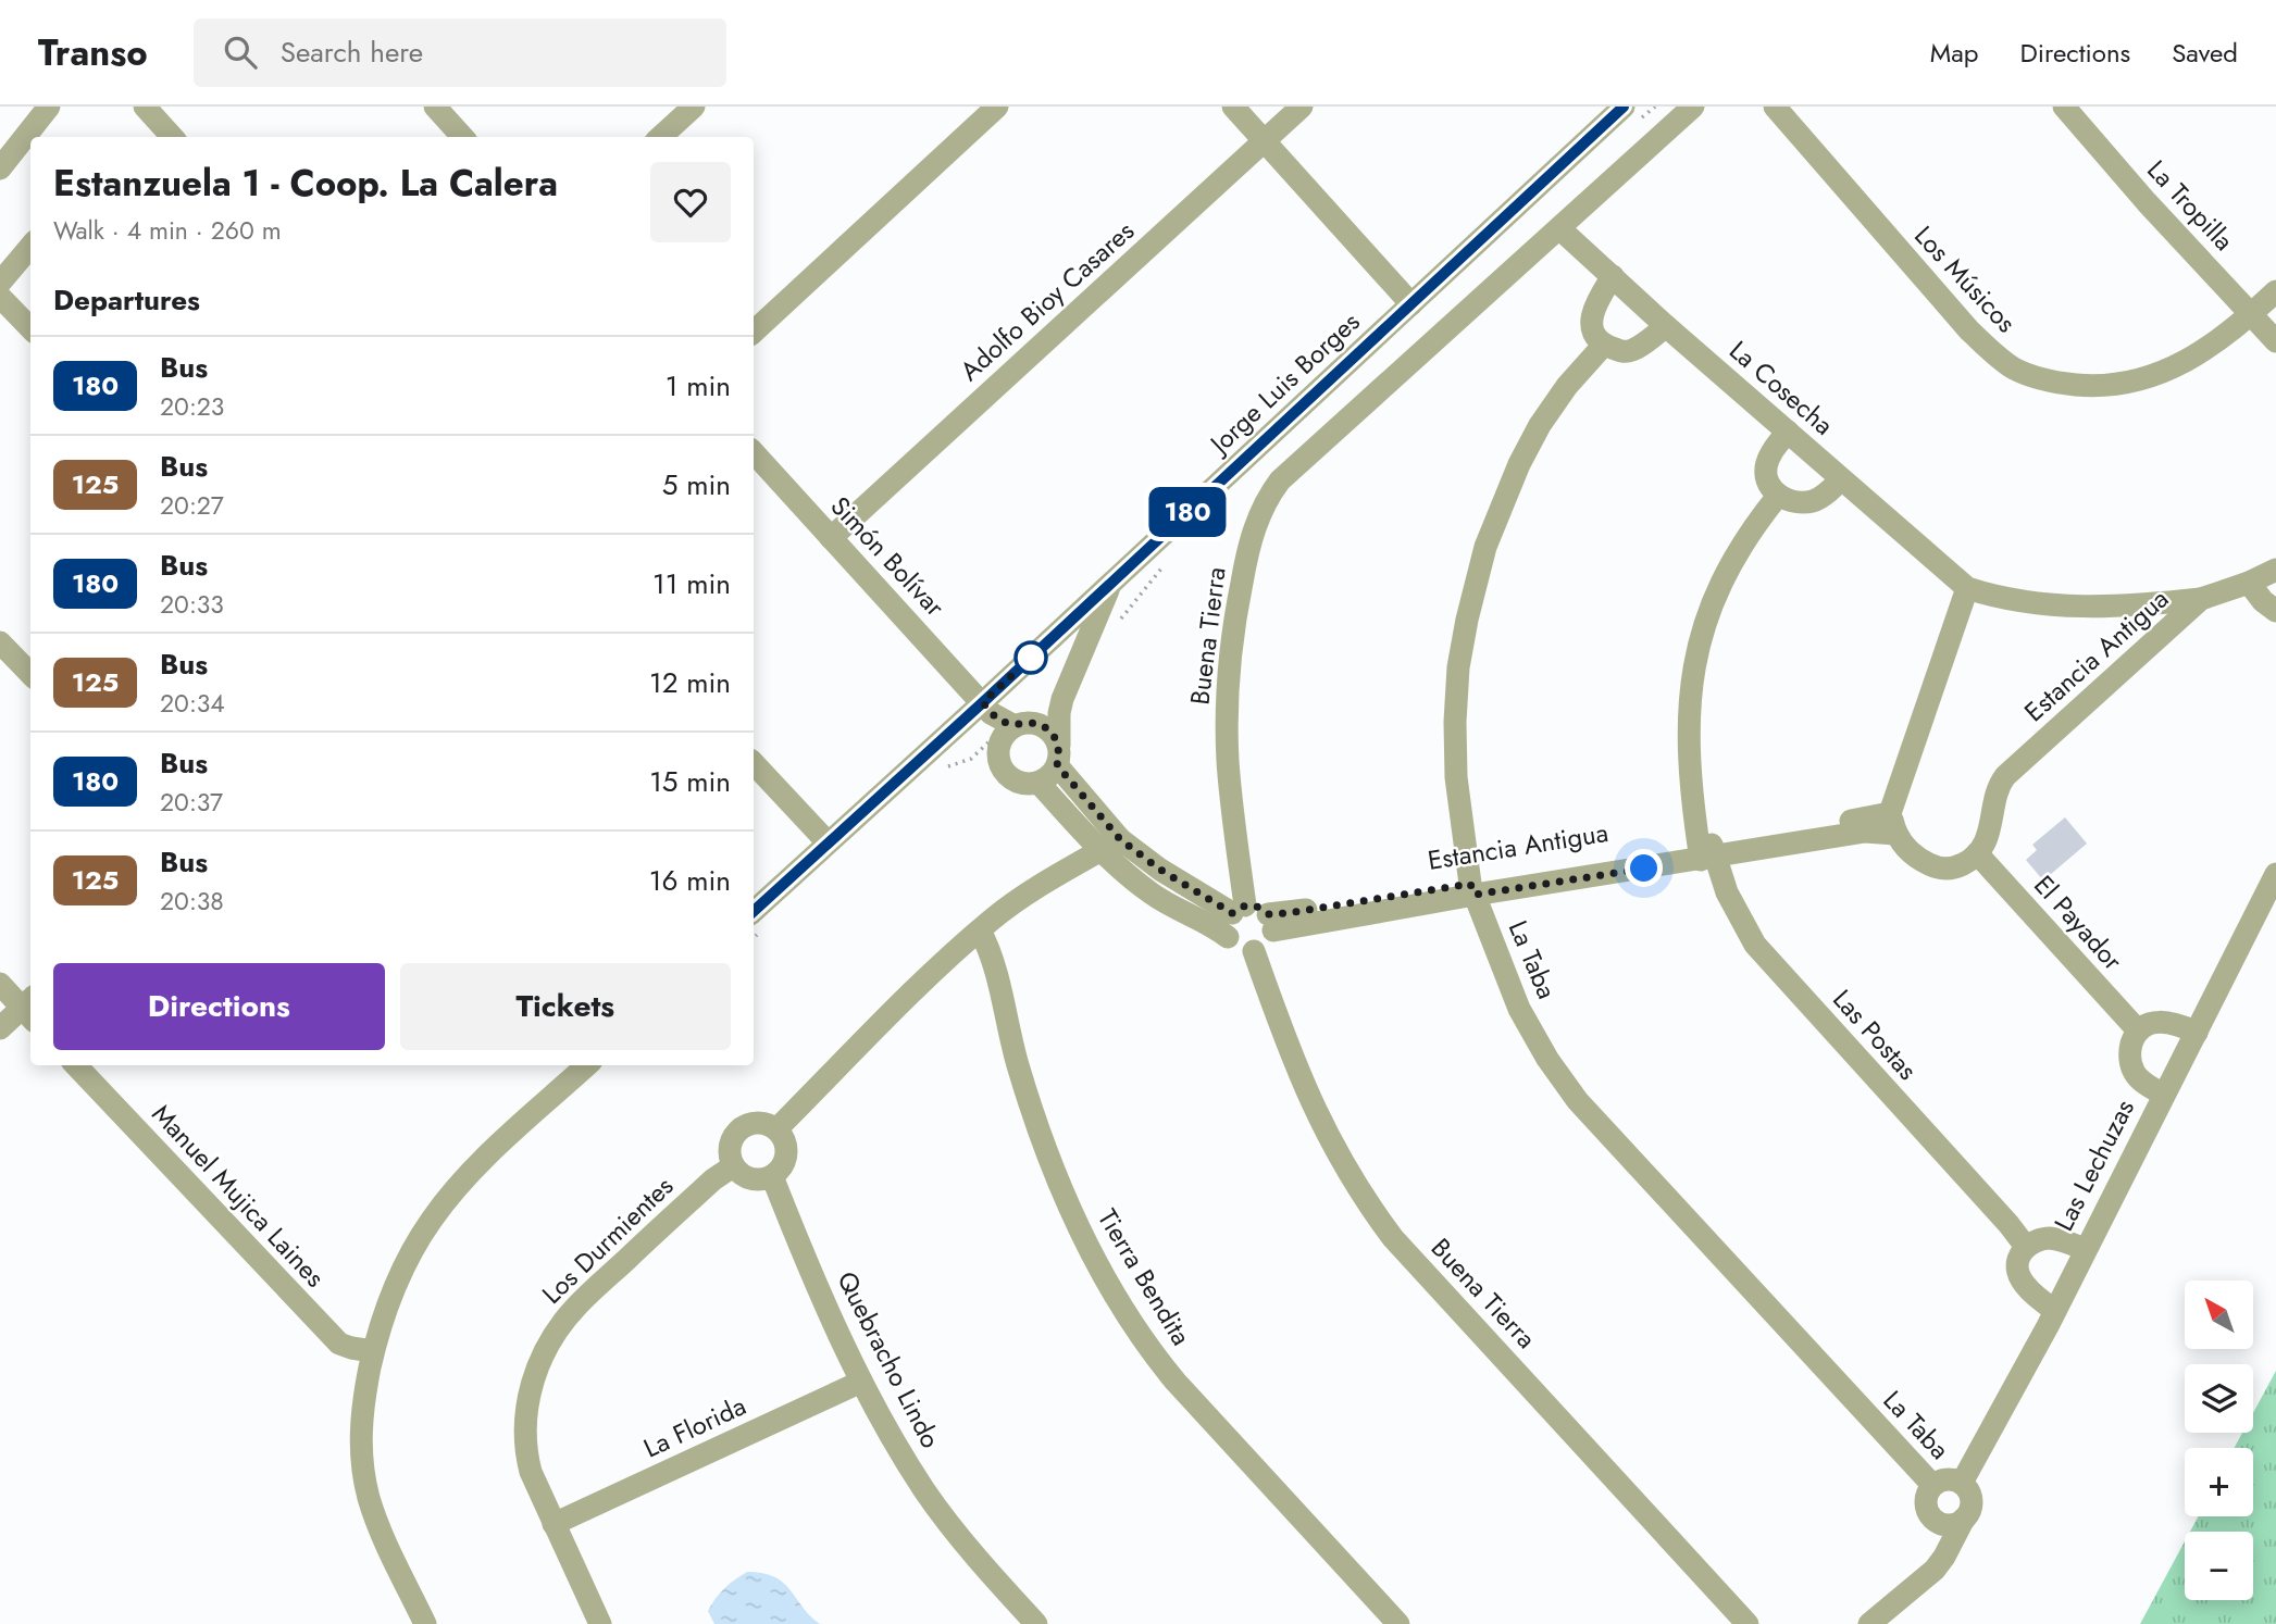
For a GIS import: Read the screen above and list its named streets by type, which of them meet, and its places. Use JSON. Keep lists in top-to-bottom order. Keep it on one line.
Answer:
{"streets":{"street":["La Tropilla","Los Músicos","Adolfo Bioy Casares","Jorge Luis Borges","La Cosecha","Simón Bolívar","Buena Tierra","Estancia Antigua","El Payador","La Taba","Las Postas","Las Lechuzas","Manuel Mujica Laines","Los Durmientes","Tierra Bendita","Quebracho Lindo","La Florida"]},"crossings":[["La Tropilla","Los Músicos"],["Adolfo Bioy Casares","Simón Bolívar"],["Jorge Luis Borges","Simón Bolívar"],["La Cosecha","Buena Tierra"],["La Cosecha","Estancia Antigua"],["Buena Tierra","Estancia Antigua"],["Estancia Antigua","El Payador"],["Estancia Antigua","La Taba"],["Estancia Antigua","Las Postas"],["La Taba","Las Lechuzas"],["Los Durmientes","Quebracho Lindo"],["Los Durmientes","La Florida"],["Quebracho Lindo","La Florida"]],"lines":["bus line 180"],"north":"top left","page":{"header":"Transo","search":"Search here","nav":["Map","Directions","Saved"],"on_map":"180","heading":[["Estanzuela 1 - Coop. La Calera","Walk · 4 min · 260 m"],"Departures"],"list":[{"mark":"180","name":"Bus","note":"20:23","value":"1 min"},{"mark":"125","name":"Bus","note":"20:27","value":"5 min"},{"mark":"180","name":"Bus","note":"20:33","value":"11 min"},{"mark":"125","name":"Bus","note":"20:34","value":"12 min"},{"mark":"180","name":"Bus","note":"20:37","value":"15 min"},{"mark":"125","name":"Bus","note":"20:38","value":"16 min"}],"buttons":["Directions","Tickets"],"map_buttons":["+","−"]}}
